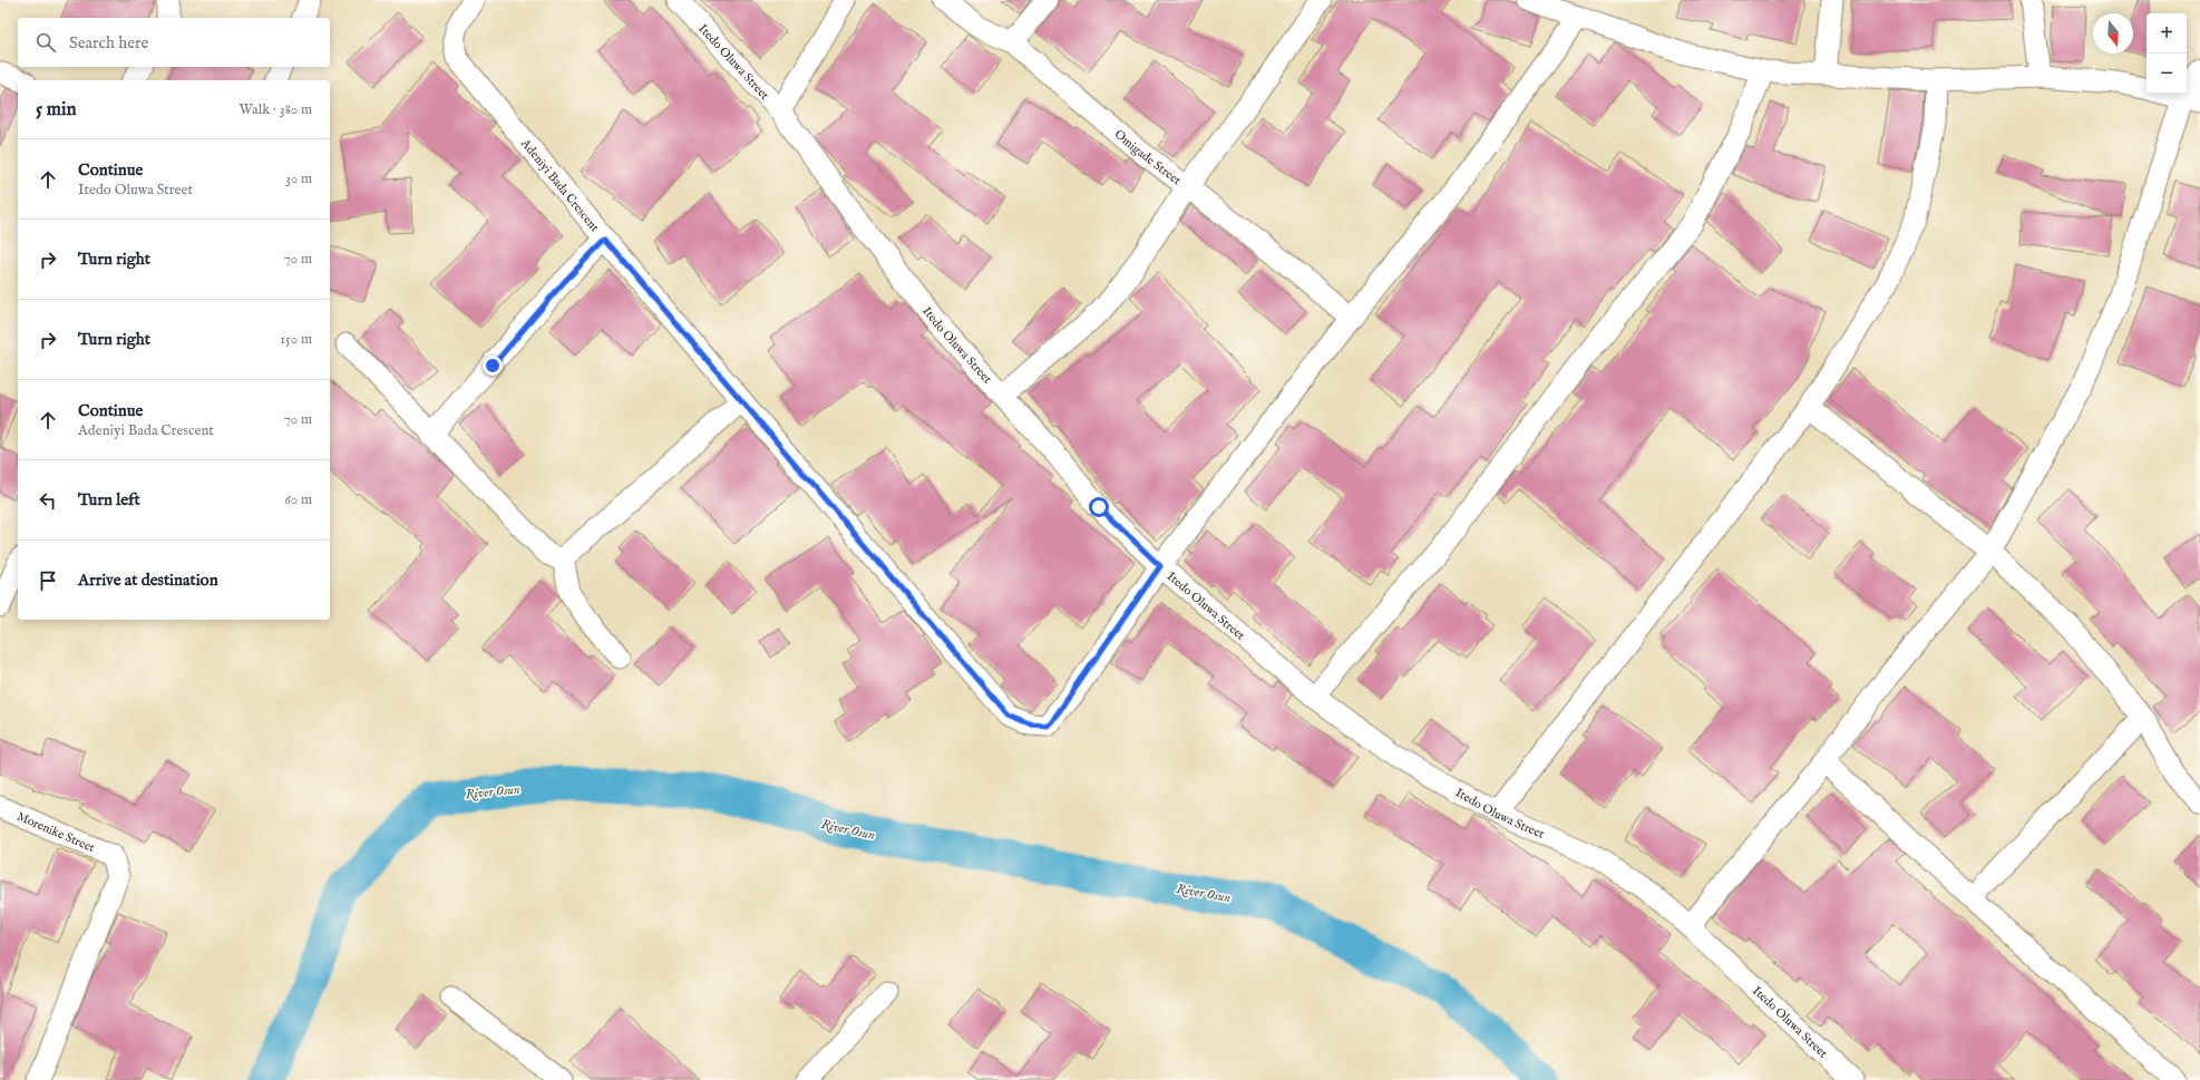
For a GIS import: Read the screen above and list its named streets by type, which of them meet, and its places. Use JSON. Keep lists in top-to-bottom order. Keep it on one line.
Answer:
{"streets":{"street":["Itedo Oluwa Street","Omigade Street","Adeniyi Bada Crescent","Morenike Street"]},"crossings":[["Itedo Oluwa Street","Adeniyi Bada Crescent"]],"water":["River Osun"],"north":"bottom","page":{"map_buttons":["+","−"],"search":"Search here","heading":["5 min","Walk · 380 m"],"list":[["Continue","Itedo Oluwa Street","30 m"],["Turn right","70 m"],["Turn right","150 m"],["Continue","Adeniyi Bada Crescent","70 m"],["Turn left","60 m"],"Arrive at destination"]}}
